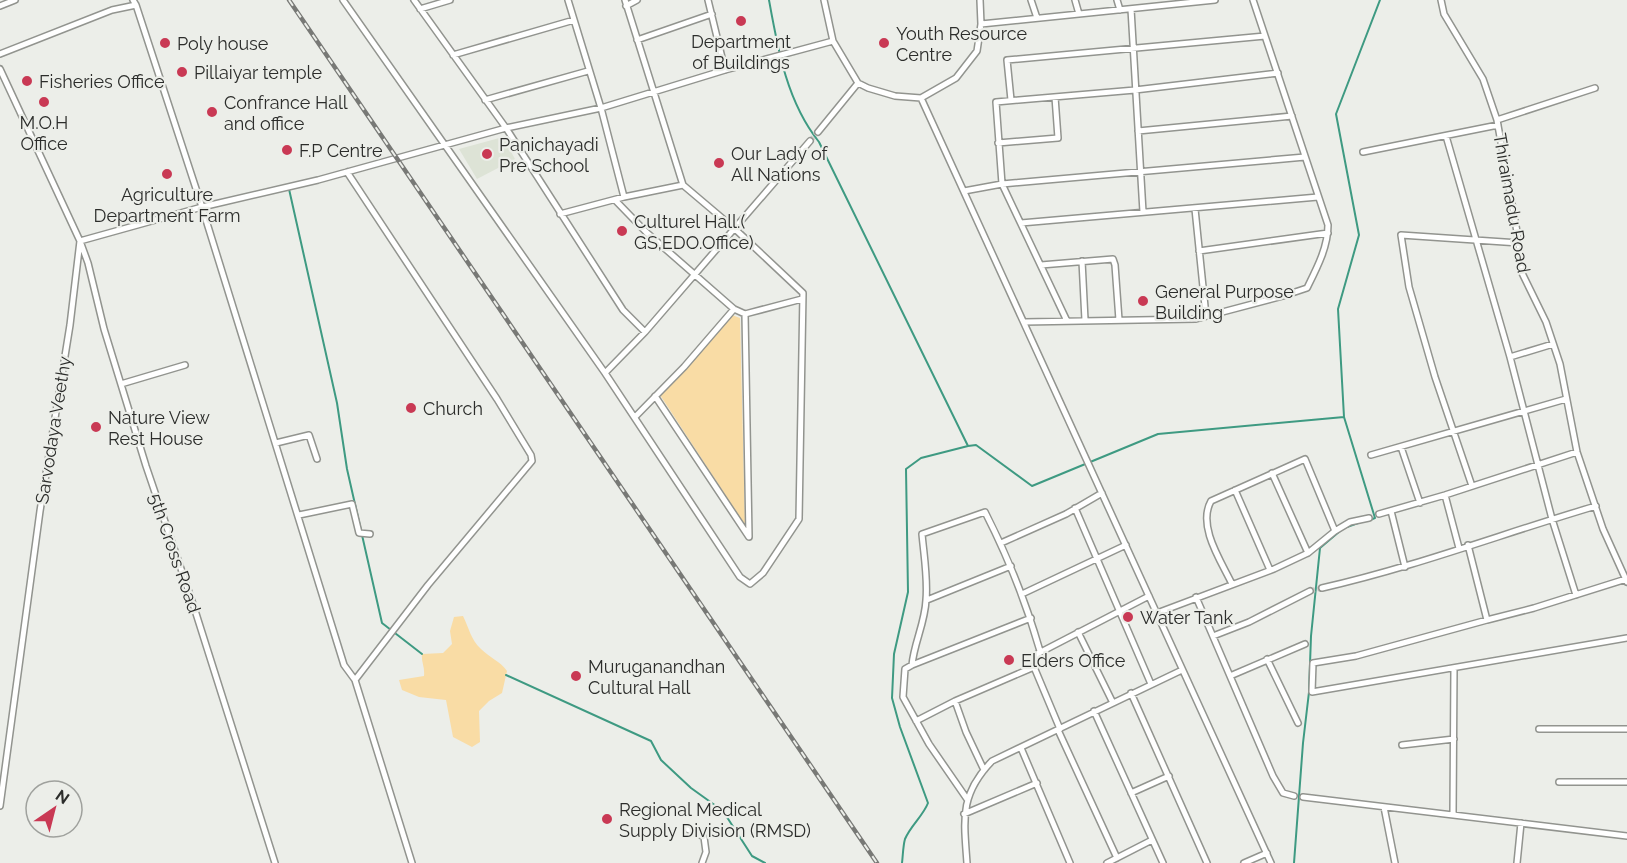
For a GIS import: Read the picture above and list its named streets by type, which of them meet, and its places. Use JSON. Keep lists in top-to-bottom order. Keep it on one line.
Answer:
{"streets":{"street":["Thiraimadu Road","Sarvodaya Veethy","5th Cross Road"]},"crossings":[["Sarvodaya Veethy","5th Cross Road"]],"places":["Department of Buildings","Poly house","Youth Resource Centre","Pillaiyar temple","Fisheries Office","M.O.H Office","Confrance Hall and office","F.P Centre","Panichayadi Pre School","Our Lady of All Nations","Agriculture Department Farm","Culturel Hall.( GS,EDO.Office)","General Purpose Building","Church","Nature View Rest House","Water Tank","Elders Office","Muruganandhan Cultural Hall","Regional Medical Supply Division (RMSD)"],"north":"top right"}
